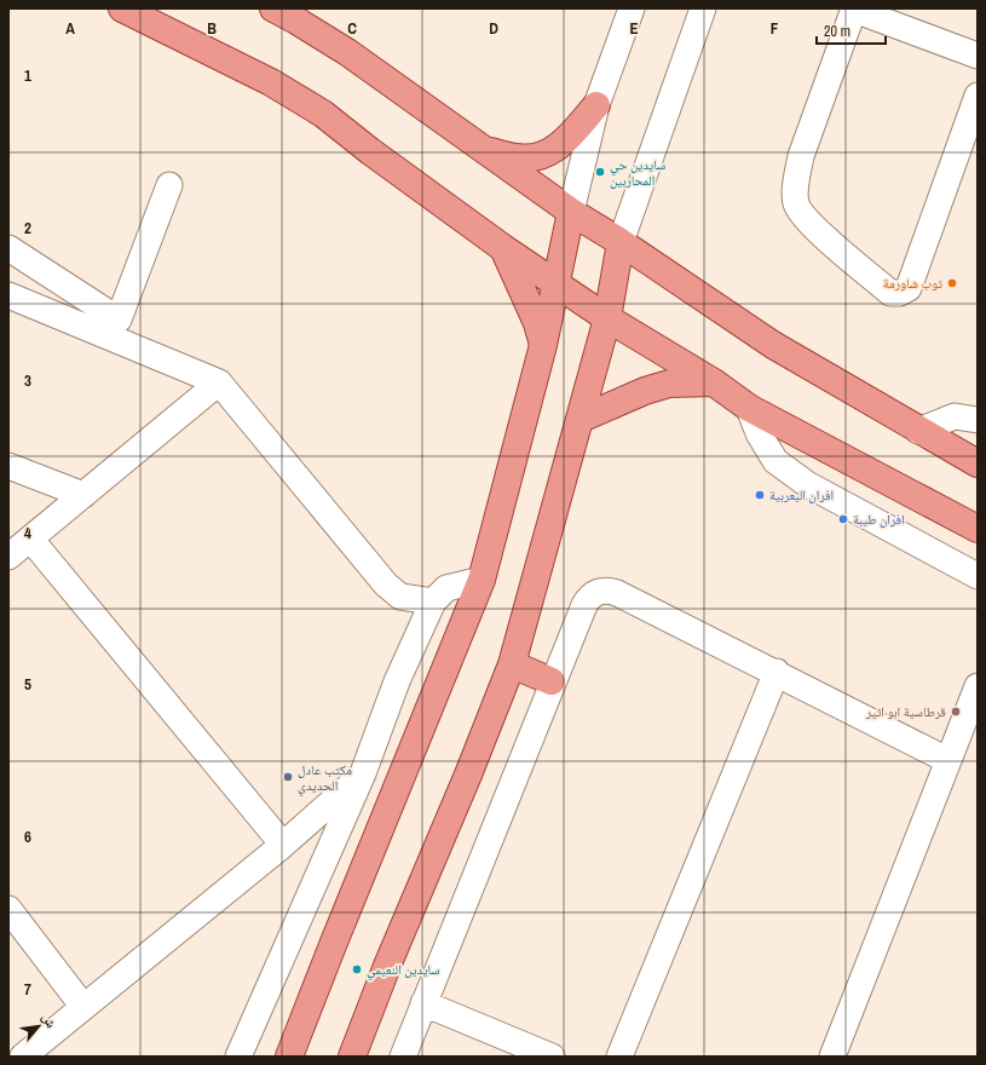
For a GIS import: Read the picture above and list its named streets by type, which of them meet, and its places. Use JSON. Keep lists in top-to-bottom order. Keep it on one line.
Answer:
{"places":["سايدين حي المحاربين","توب شاورمة","افران اليعربية","افران طيبة","قرطاسية ابو اثير","مكتب عادل الحديدي","سايدين النعيمي"],"scale_bar":"20 m","north":"top right","grid":{"columns":["A","B","C","D","E","F"],"rows":["1","2","3","4","5","6","7"]}}
